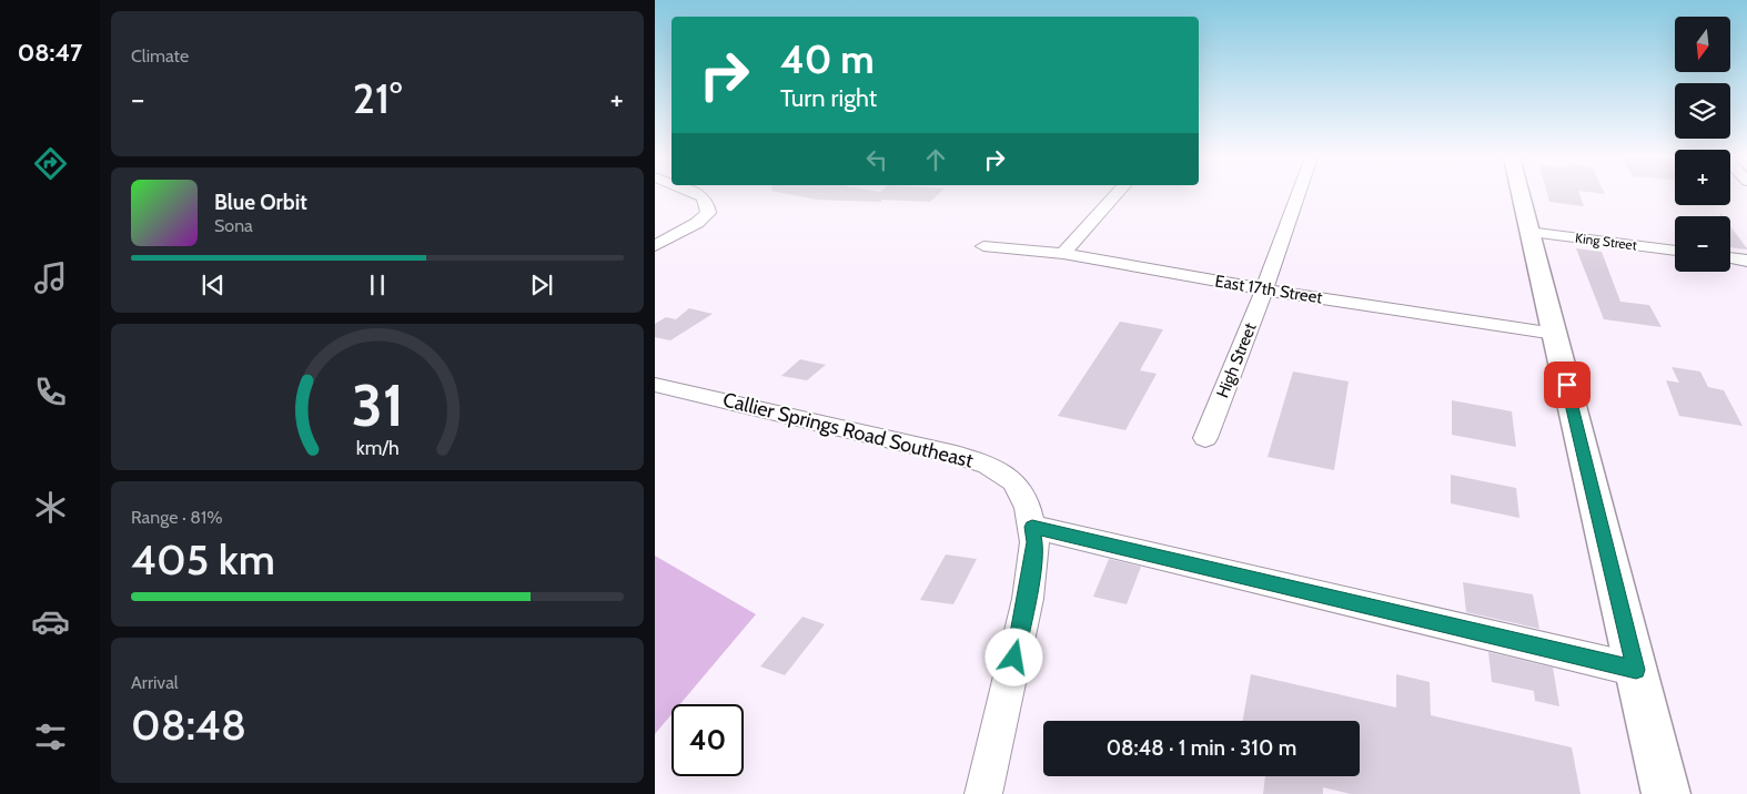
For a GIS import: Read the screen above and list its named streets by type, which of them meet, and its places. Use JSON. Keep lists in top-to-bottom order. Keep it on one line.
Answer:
{"streets":{"street":["King Street","East 17th Street","High Street","Callier Springs Road Southeast"]},"crossings":[["East 17th Street","High Street"]],"north":"bottom","page":{"tabs":"08:47","tile":["Climate",["Range · 81%","405 km"],["Arrival","08:48"]],"map_buttons":["+","−"],"turn":["40 m","Turn right"],"heat":["−","21°","+"],"song":["Blue Orbit","Sona"],"limit":"40","trip":"08:48 · 1 min · 310 m","gauge":["31","km/h"]}}
